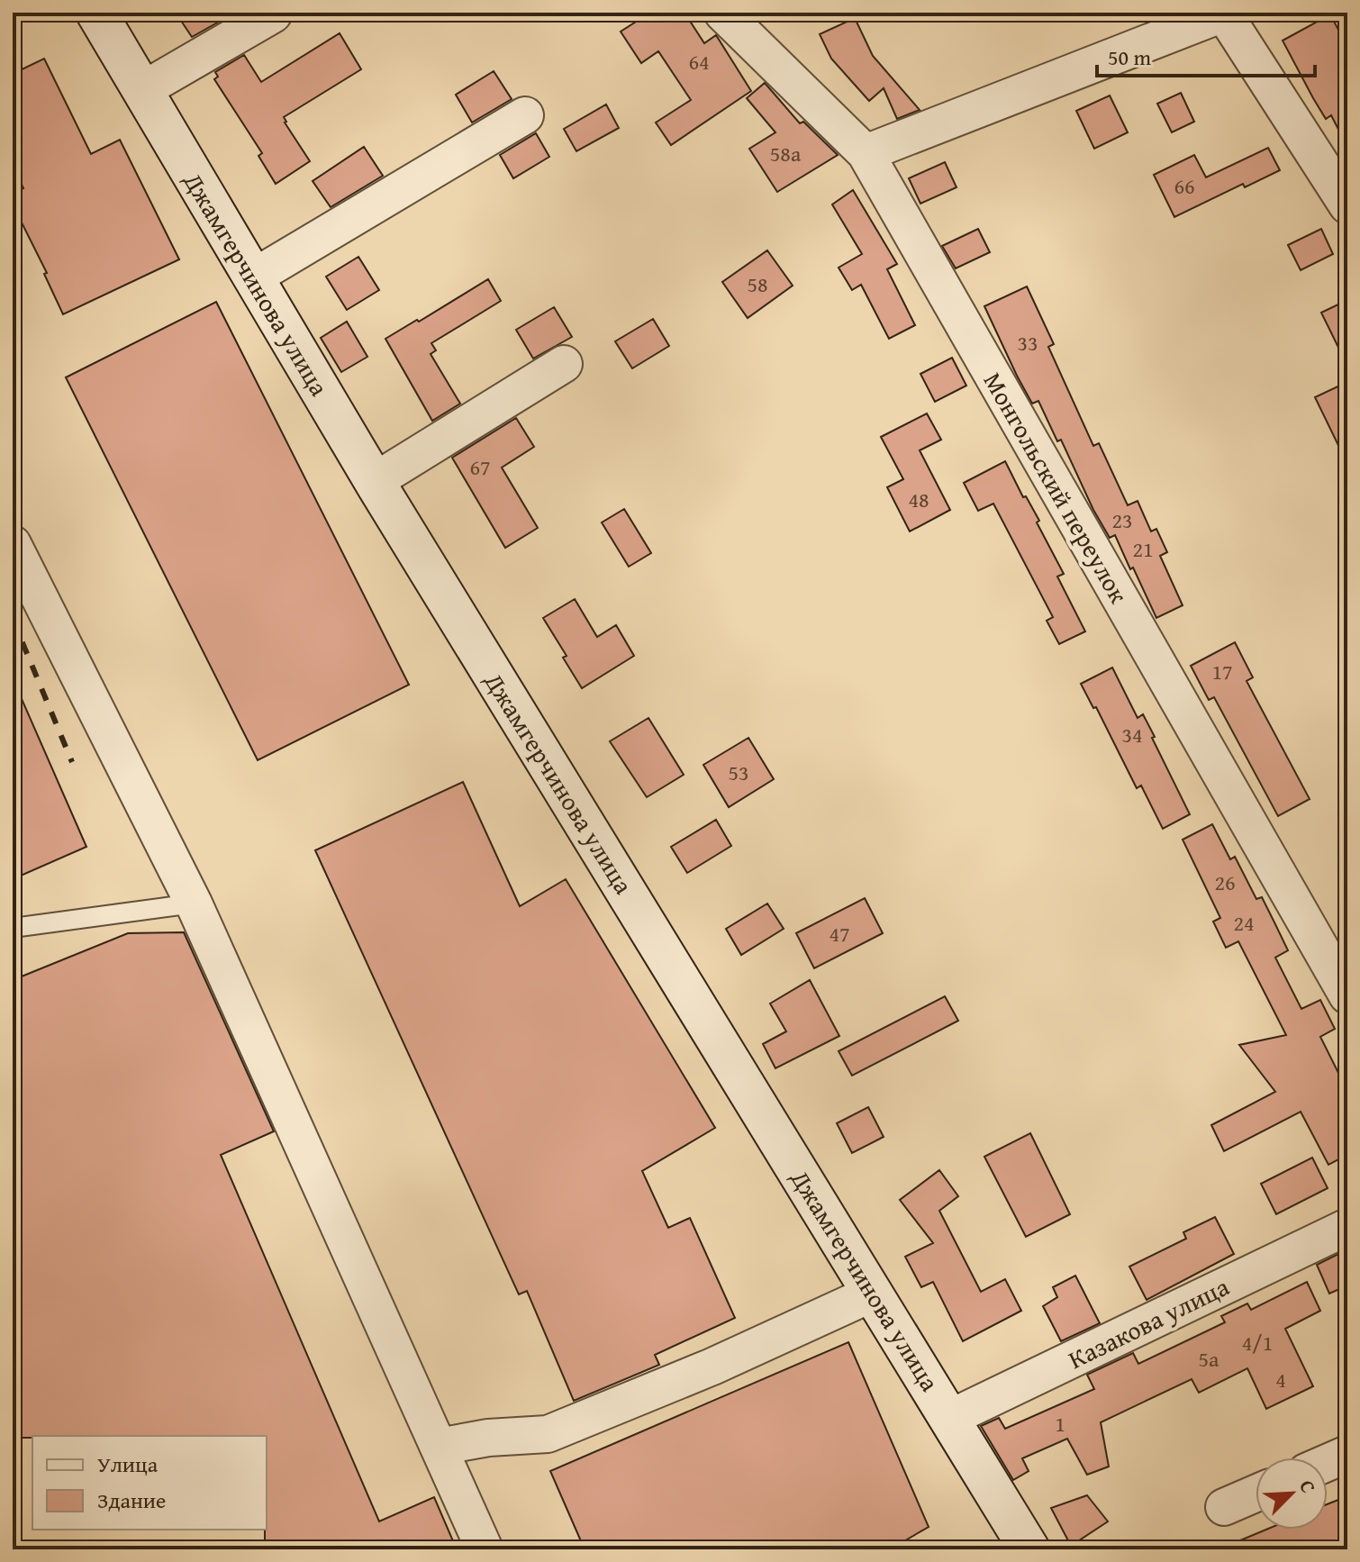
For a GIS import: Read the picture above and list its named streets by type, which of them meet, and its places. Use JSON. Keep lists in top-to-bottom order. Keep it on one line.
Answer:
{"streets":{"street":["Джамгерчинова улица","Монгольский переулок","Казакова улица"]},"crossings":[["Джамгерчинова улица","Казакова улица"]],"house_numbers":["64","58a","66","58","33","67","48","23","21","17","34","53","26","24","47","4/1","5а","4","1"],"legend":["Улица","Здание"],"scale_bar":"50 m","north":"top right"}
